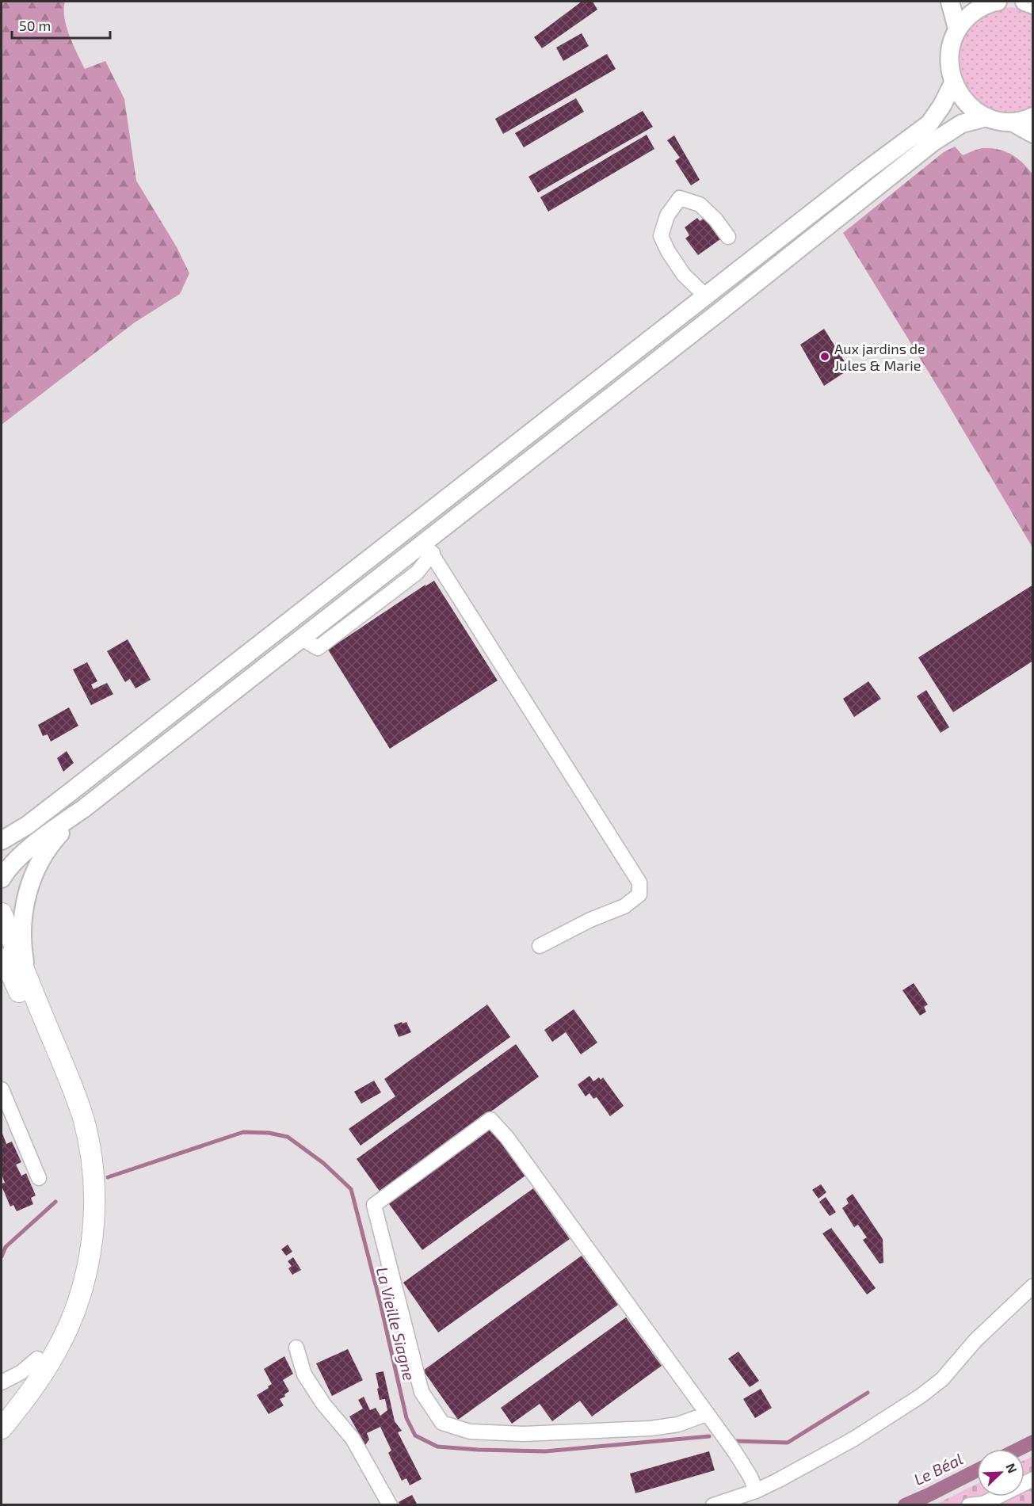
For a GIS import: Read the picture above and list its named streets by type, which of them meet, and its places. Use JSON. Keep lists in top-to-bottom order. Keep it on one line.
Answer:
{"water":["La Vieille Siagne","Le Béal"],"places":["Aux jardins de Jules & Marie"],"scale_bar":"50 m","north":"top right"}
